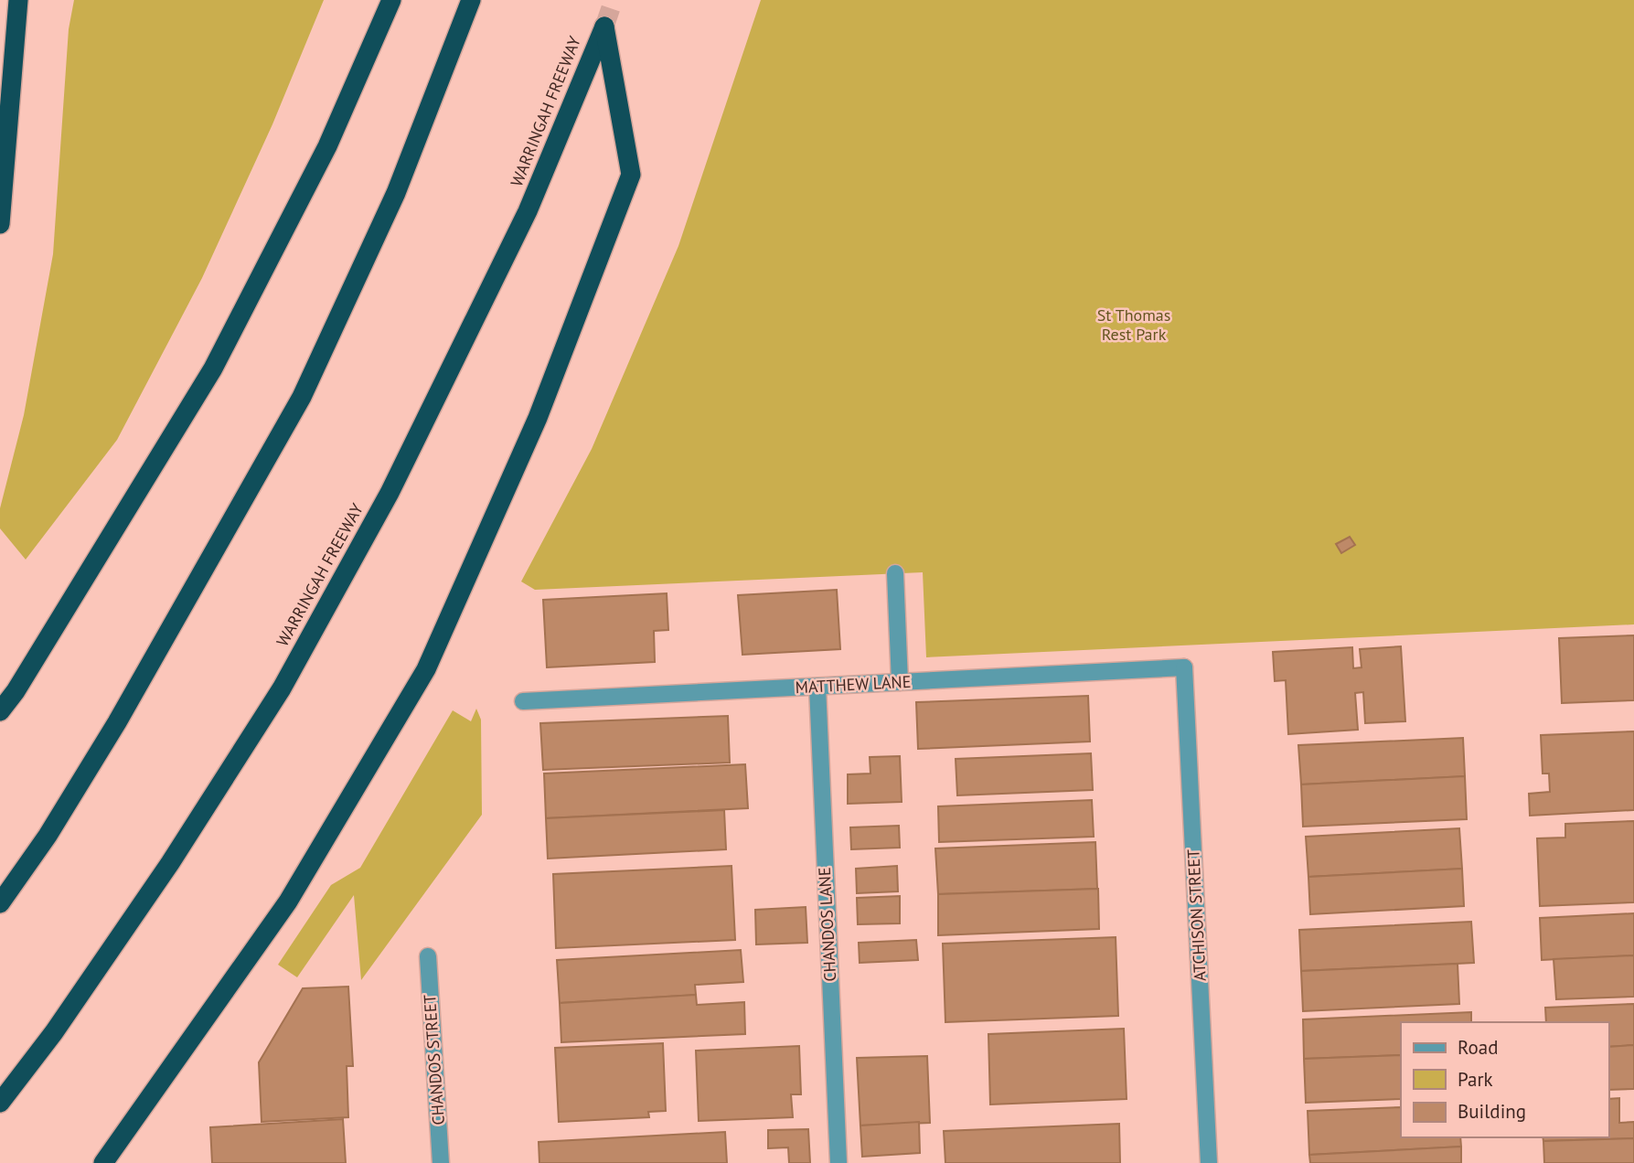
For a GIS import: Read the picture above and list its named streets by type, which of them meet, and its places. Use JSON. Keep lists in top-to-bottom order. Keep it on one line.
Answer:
{"streets":{"highway":["WARRINGAH FREEWAY"],"street":["MATTHEW LANE","ATCHISON STREET","CHANDOS LANE","CHANDOS STREET"]},"crossings":[["MATTHEW LANE","ATCHISON STREET"],["MATTHEW LANE","CHANDOS LANE"]],"parks":["St Thomas Rest Park"],"legend":["Road","Park","Building"]}
